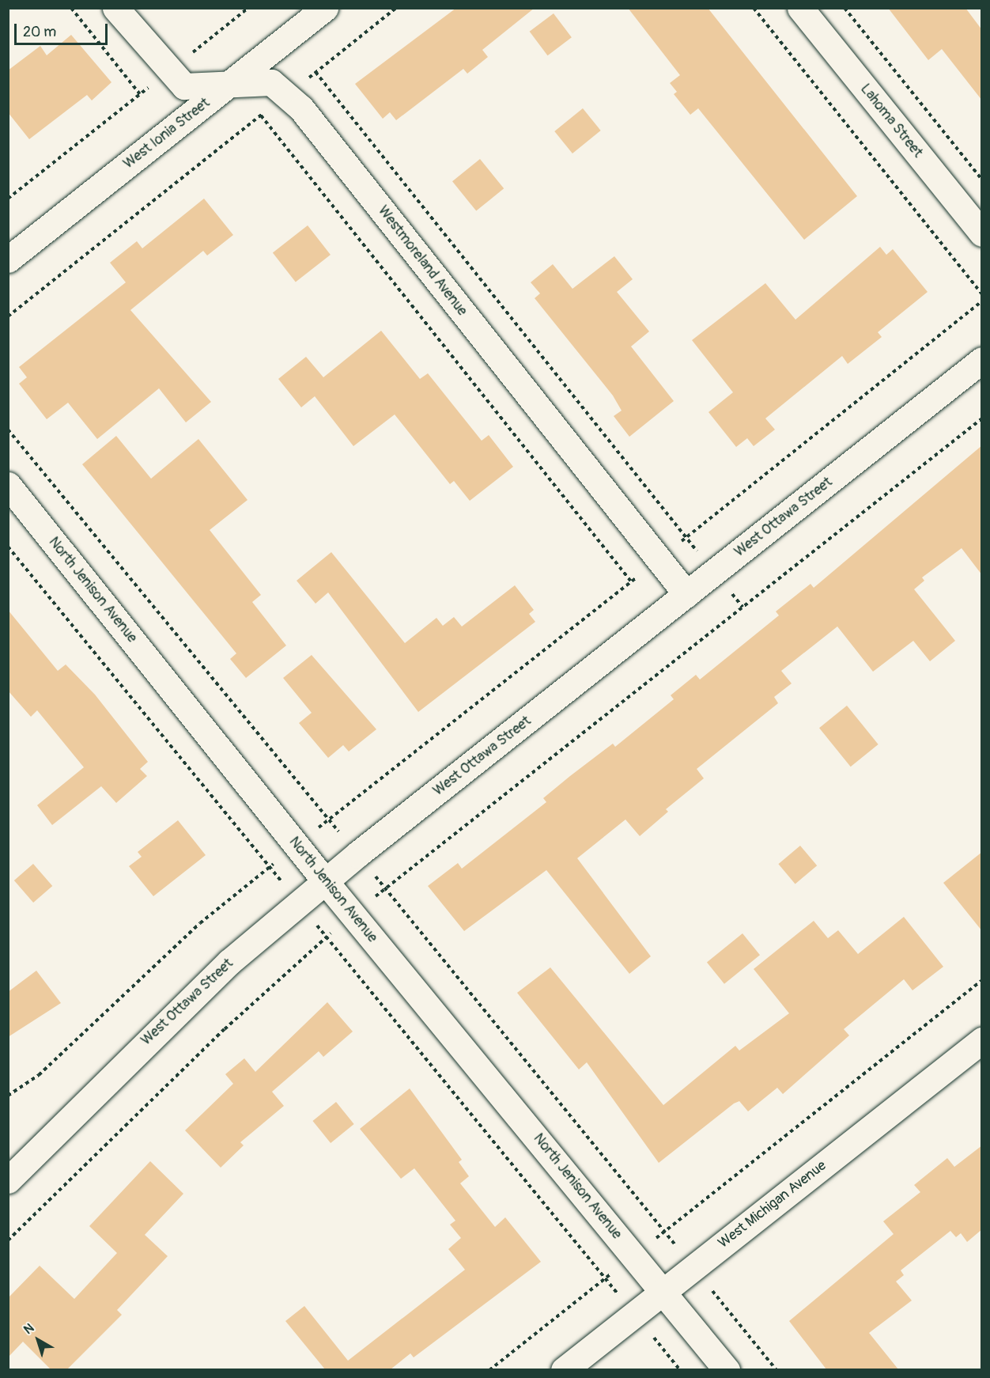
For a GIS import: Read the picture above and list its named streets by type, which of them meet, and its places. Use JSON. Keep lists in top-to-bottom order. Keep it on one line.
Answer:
{"streets":{"street":["Lahoma Street","West Ionia Street","Westmoreland Avenue","West Ottawa Street","North Jenison Avenue","West Michigan Avenue"]},"crossings":[["West Ionia Street","Westmoreland Avenue"],["Westmoreland Avenue","West Ottawa Street"],["West Ottawa Street","North Jenison Avenue"],["North Jenison Avenue","West Michigan Avenue"]],"scale_bar":"20 m","north":"top left"}
